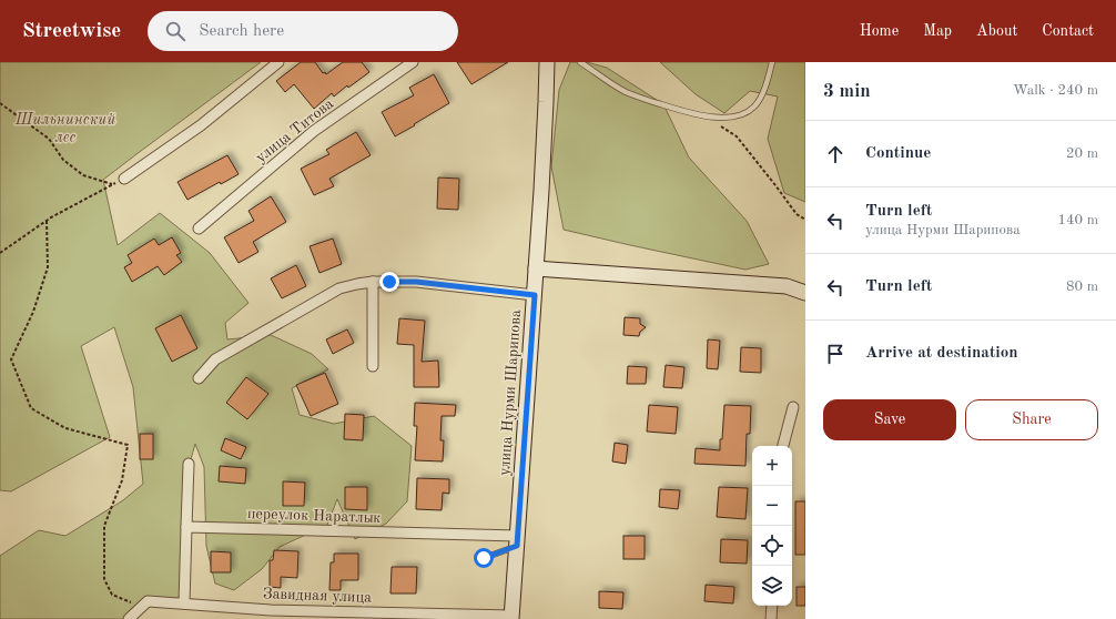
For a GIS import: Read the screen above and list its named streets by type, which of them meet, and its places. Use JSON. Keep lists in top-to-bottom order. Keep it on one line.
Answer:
{"streets":{"main road":["улица Нурми Шарипова"],"street":["улица Титова","переулок Наратлык","Завидная улица"]},"crossings":[["улица Нурми Шарипова","переулок Наратлык"],["улица Нурми Шарипова","Завидная улица"]],"parks":["Шильнинский лес"],"page":{"header":"Streetwise","search":"Search here","nav":["Home","Map","About","Contact"],"heading":["3 min","Walk · 240 m"],"list":[["Continue","20 m"],["Turn left","улица Нурми Шарипова","140 m"],["Turn left","80 m"],"Arrive at destination"],"buttons":["Save","Share"],"map_buttons":["+","−"]}}
